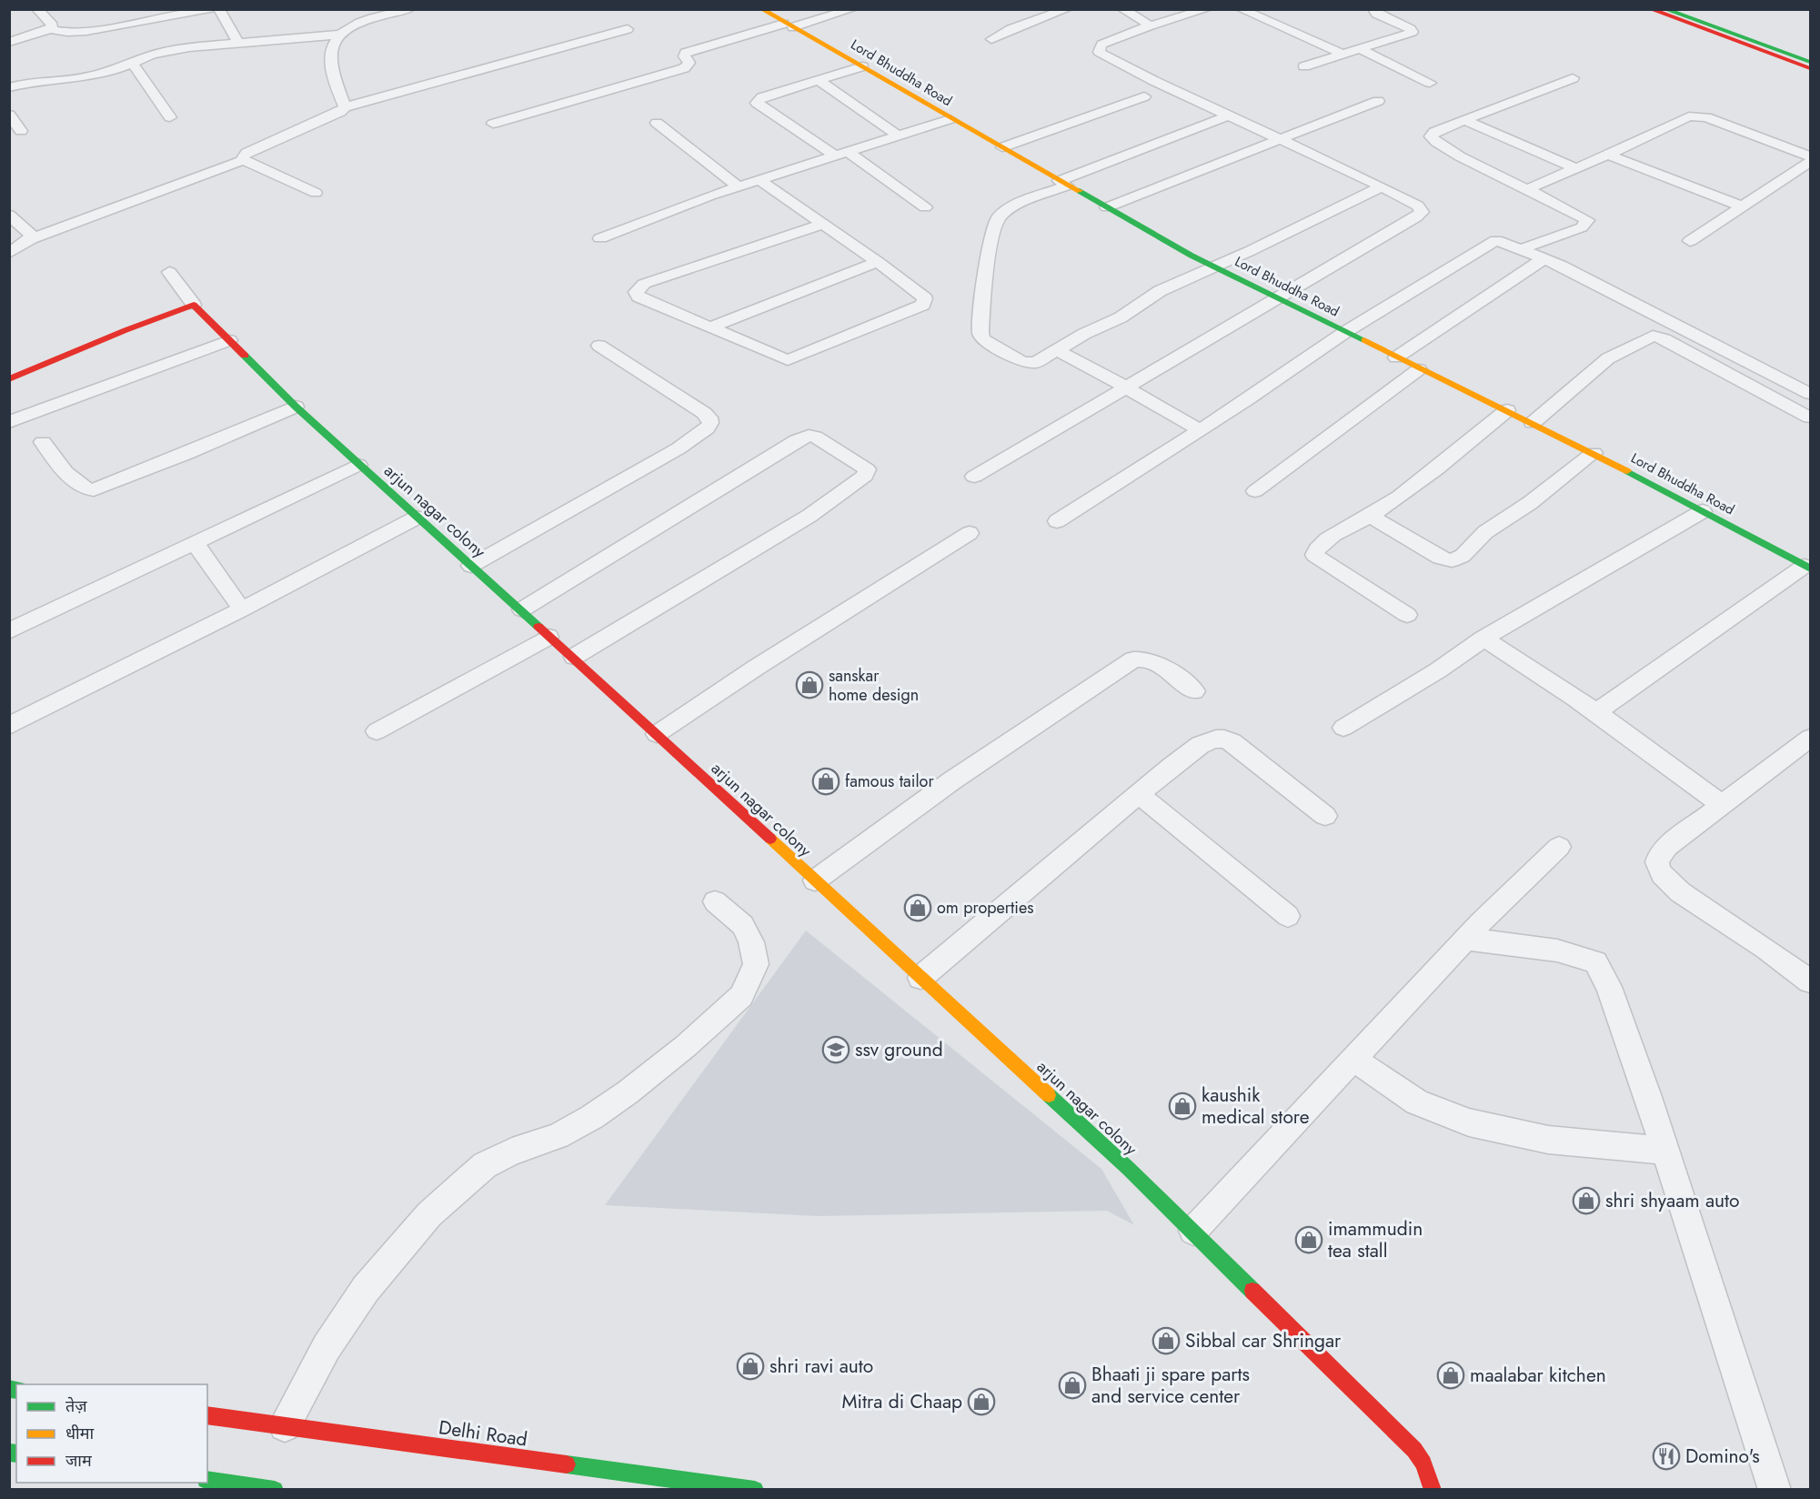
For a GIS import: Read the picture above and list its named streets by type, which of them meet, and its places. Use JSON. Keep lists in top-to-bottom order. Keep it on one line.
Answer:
{"streets":{"street":["Lord Bhuddha Road","arjun nagar colony","Delhi Road"]},"places":{"shop":["sanskar home design","famous tailor","om properties","kaushik medical store","shri shyaam auto","imammudin tea stall","Sibbal car Shringar","shri ravi auto","maalabar kitchen","Bhaati ji spare parts and service center","Mitra di Chaap"],"school or university":["ssv ground"],"restaurant":["Domino's"]},"legend":["तेज़","धीमा","जाम"]}
